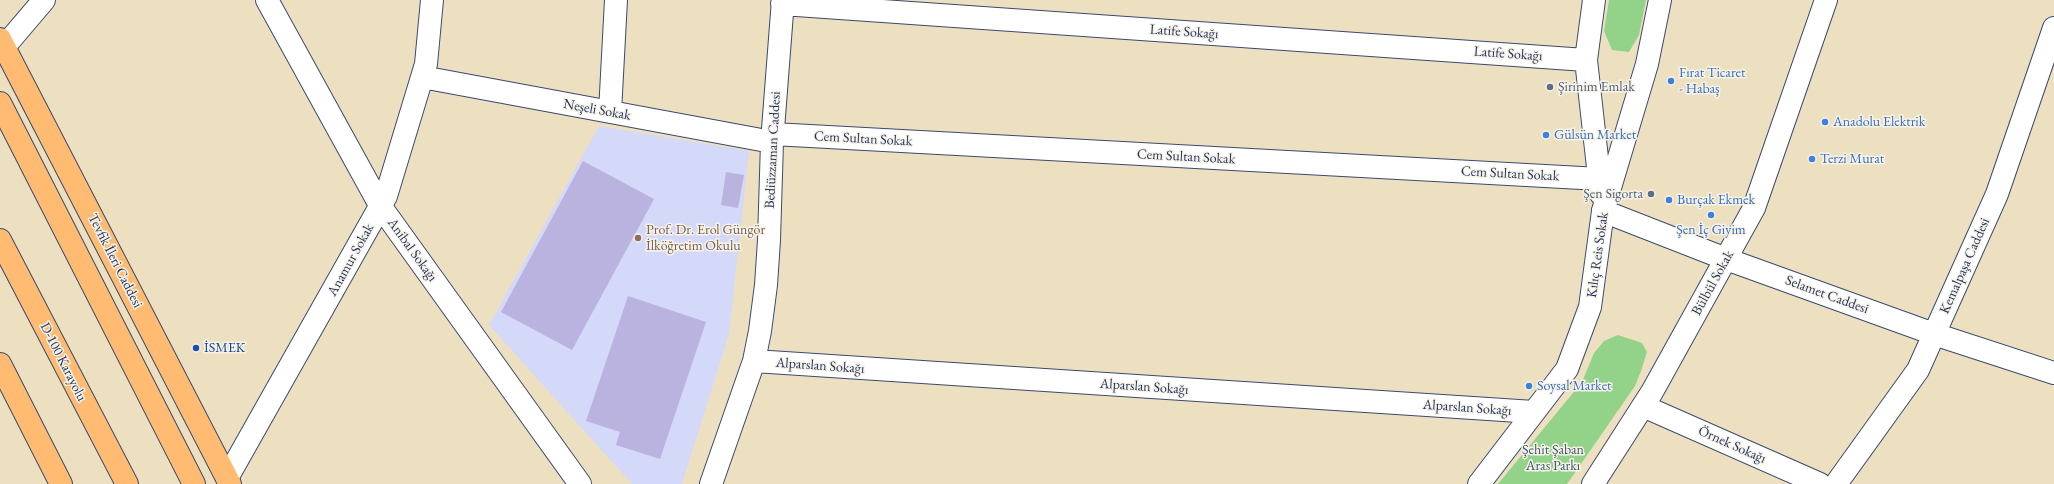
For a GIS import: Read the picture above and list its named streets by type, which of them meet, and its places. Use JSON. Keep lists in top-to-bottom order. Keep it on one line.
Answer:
{"streets":{"main road":["Tevfik İleri Caddesi","D-100 Karayolu"],"street":["Latife Sokağı","Neşeli Sokak","Cem Sultan Sokak","Bediüzzaman Caddesi","Anibal Sokağı","Kılıç Reis Sokak","Anamur Sokak","Kemalpaşa Caddesi","Bülbül Sokak","Selamet Caddesi","Alparslan Sokağı","Örnek Sokağı"]},"crossings":[["Latife Sokağı","Bediüzzaman Caddesi"],["Neşeli Sokak","Cem Sultan Sokak"],["Neşeli Sokak","Bediüzzaman Caddesi"],["Neşeli Sokak","Anamur Sokak"],["Cem Sultan Sokak","Bediüzzaman Caddesi"],["Bediüzzaman Caddesi","Alparslan Sokağı"],["Anibal Sokağı","Anamur Sokak"],["Kılıç Reis Sokak","Selamet Caddesi"],["Kılıç Reis Sokak","Alparslan Sokağı"],["Anamur Sokak","Tevfik İleri Caddesi"],["Kemalpaşa Caddesi","Selamet Caddesi"],["Bülbül Sokak","Selamet Caddesi"],["Bülbül Sokak","Örnek Sokağı"]],"parks":["Şehit Şaban Aras Parkı"],"places":["Fırat Ticaret - Habaş","Şirinim Emlak","Anadolu Elektrik","Gülsün Market","Terzi Murat","Şen Sigorta","Burçak Ekmek","Şen İç Giyim","Prof. Dr. Erol Güngör İlköğretim Okulu","İSMEK","Soysal Market"]}
